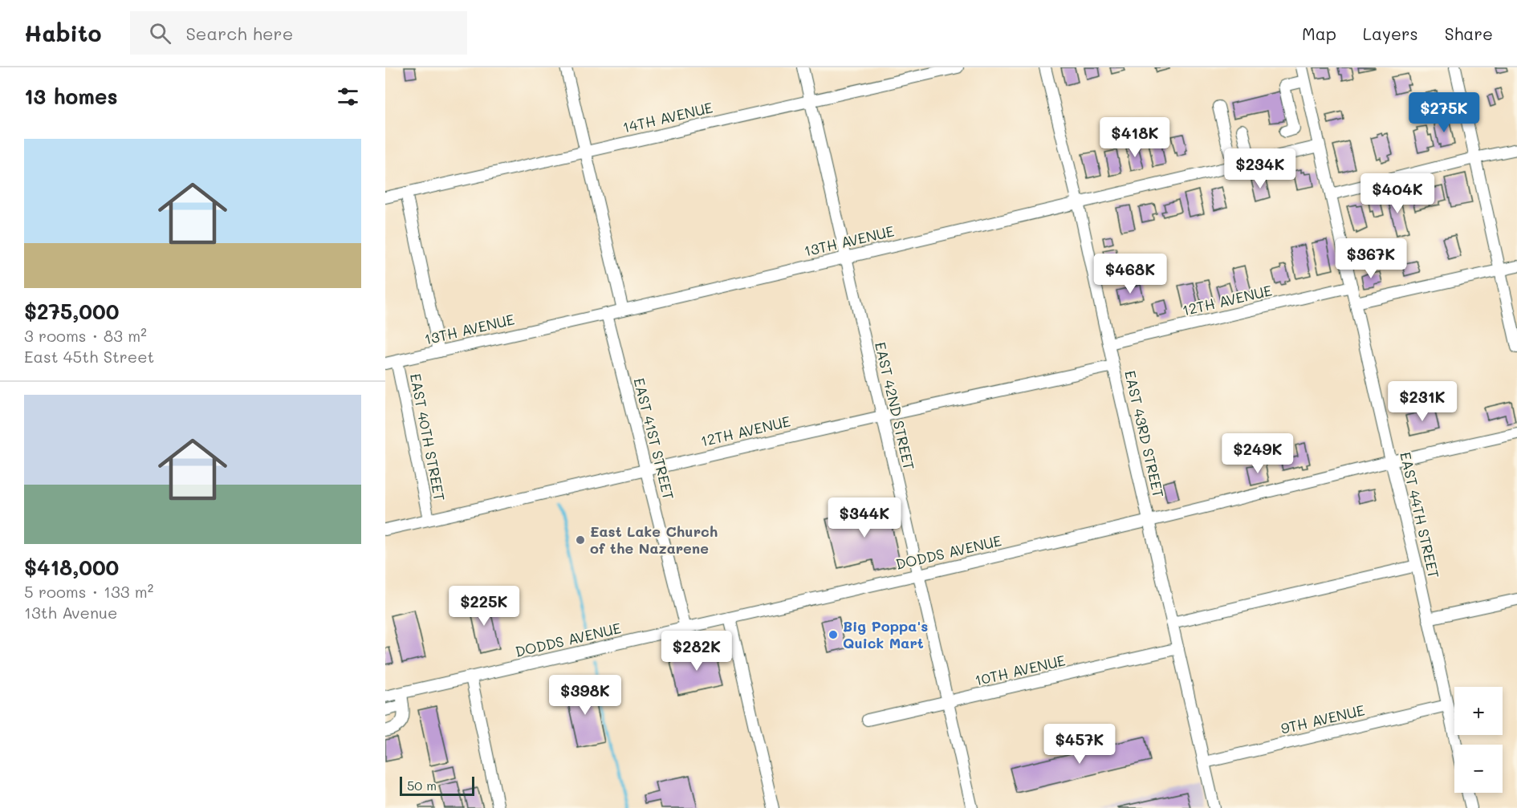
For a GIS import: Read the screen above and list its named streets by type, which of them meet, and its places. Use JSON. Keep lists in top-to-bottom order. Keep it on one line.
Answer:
{"streets":{"street":["14TH AVENUE","13TH AVENUE","12TH AVENUE","EAST 42ND STREET","EAST 43RD STREET","EAST 40TH STREET","EAST 41ST STREET","EAST 44TH STREET","DODDS AVENUE","10TH AVENUE","9TH AVENUE"]},"crossings":[["14TH AVENUE","EAST 42ND STREET"],["13TH AVENUE","EAST 42ND STREET"],["13TH AVENUE","EAST 43RD STREET"],["13TH AVENUE","EAST 40TH STREET"],["13TH AVENUE","EAST 41ST STREET"],["13TH AVENUE","EAST 44TH STREET"],["12TH AVENUE","EAST 42ND STREET"],["12TH AVENUE","EAST 43RD STREET"],["12TH AVENUE","EAST 40TH STREET"],["12TH AVENUE","EAST 41ST STREET"],["12TH AVENUE","EAST 44TH STREET"],["EAST 42ND STREET","DODDS AVENUE"],["EAST 42ND STREET","10TH AVENUE"],["EAST 43RD STREET","DODDS AVENUE"],["EAST 43RD STREET","10TH AVENUE"],["EAST 43RD STREET","9TH AVENUE"],["EAST 41ST STREET","DODDS AVENUE"],["EAST 44TH STREET","DODDS AVENUE"],["EAST 44TH STREET","9TH AVENUE"]],"places":["East Lake Church of the Nazarene","Big Poppa's Quick Mart"],"scale_bar":"50 m","page":{"header":"Habito","search":"Search here","nav":["Map","Layers","Share"],"heading":"13 homes","price":["$275K","$418K","$234K","$404K","$367K","$468K","$231K","$249K","$344K","$225K","$282K","$398K","$457K"],"list":[{"name":"$275,000","note":"3 rooms · 83 m² · East 45th Street"},{"name":"$418,000","note":"5 rooms · 133 m² · 13th Avenue"}],"map_buttons":["+","−"],"scale":"50 m"}}
